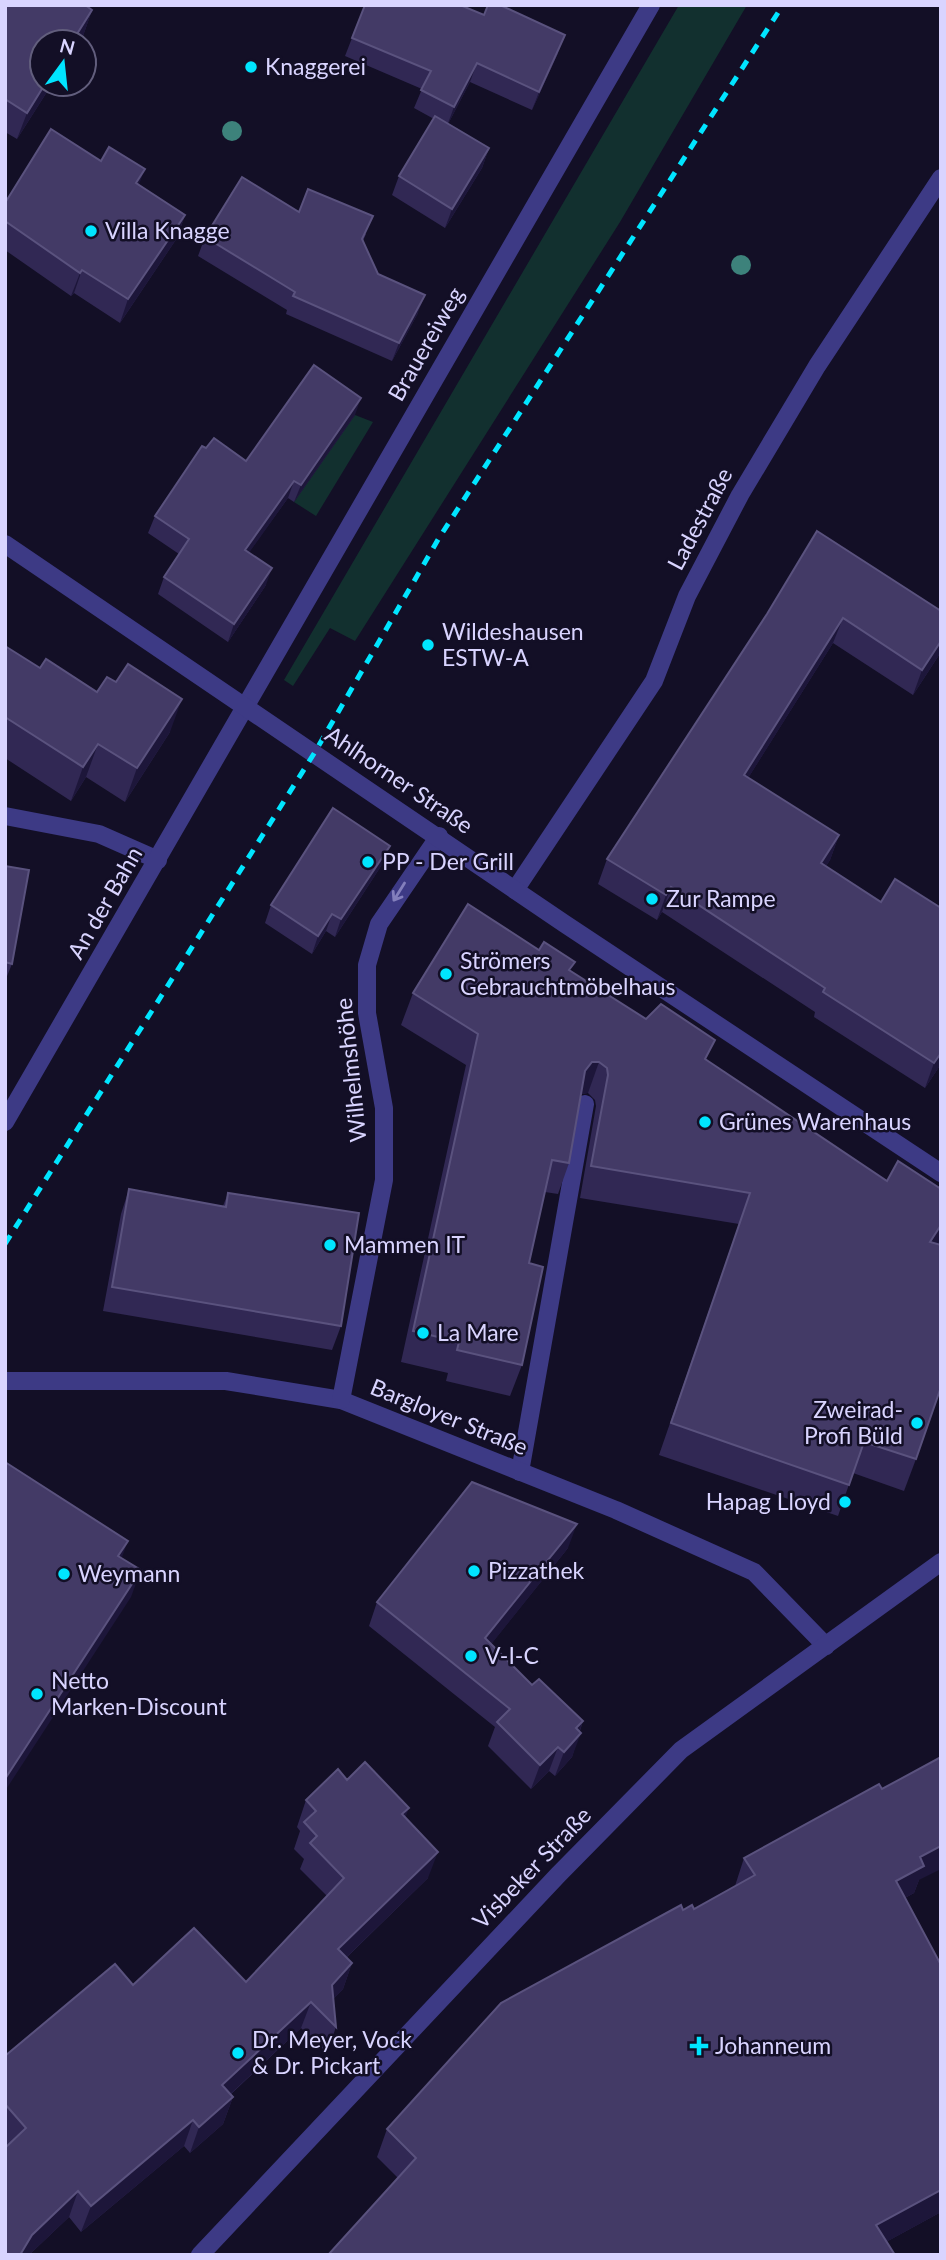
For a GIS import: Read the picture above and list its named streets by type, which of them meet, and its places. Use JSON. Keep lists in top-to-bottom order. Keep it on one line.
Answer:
{"streets":{"street":["Brauereiweg","Ladestraße","Ahlhorner Straße","An der Bahn","Wilhelmshöhe","Bargloyer Straße","Visbeker Straße"]},"crossings":[["Brauereiweg","Ahlhorner Straße"],["Brauereiweg","An der Bahn"],["Ladestraße","Ahlhorner Straße"],["Ahlhorner Straße","An der Bahn"],["Ahlhorner Straße","Wilhelmshöhe"],["Wilhelmshöhe","Bargloyer Straße"],["Bargloyer Straße","Visbeker Straße"]],"one_way":["Wilhelmshöhe"],"places":{"other":["Knaggerei","Villa Knagge","Wildeshausen ESTW-A","PP - Der Grill","Zur Rampe","Strömers Gebrauchtmöbelhaus","Grünes Warenhaus","Mammen IT","La Mare","Zweirad- Profi Büld","Hapag Lloyd","Pizzathek","Weymann","V-I-C","Netto Marken-Discount","Dr. Meyer, Vock & Dr. Pickart"],"health":["Johanneum"]},"north":"top"}
